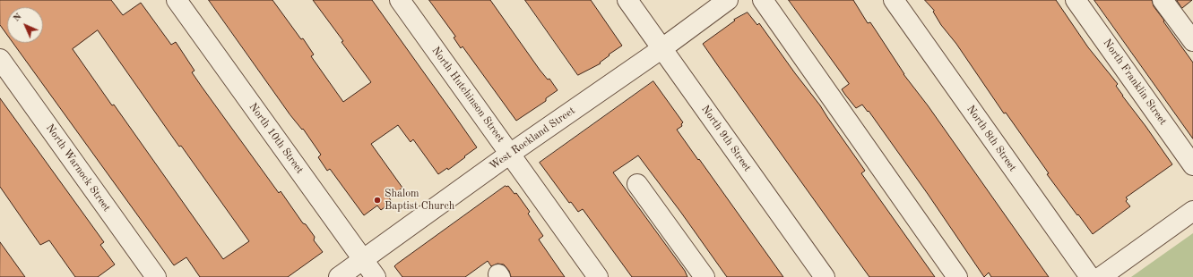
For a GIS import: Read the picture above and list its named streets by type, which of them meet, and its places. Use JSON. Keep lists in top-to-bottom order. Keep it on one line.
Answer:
{"streets":{"street":["North Franklin Street","North Hutchinson Street","North 10th Street","West Rockland Street","North 9th Street","North 8th Street","North Warnock Street"]},"crossings":[["North Hutchinson Street","West Rockland Street"],["North 10th Street","West Rockland Street"],["West Rockland Street","North 9th Street"]],"places":["Shalom Baptist Church"],"north":"top left"}
